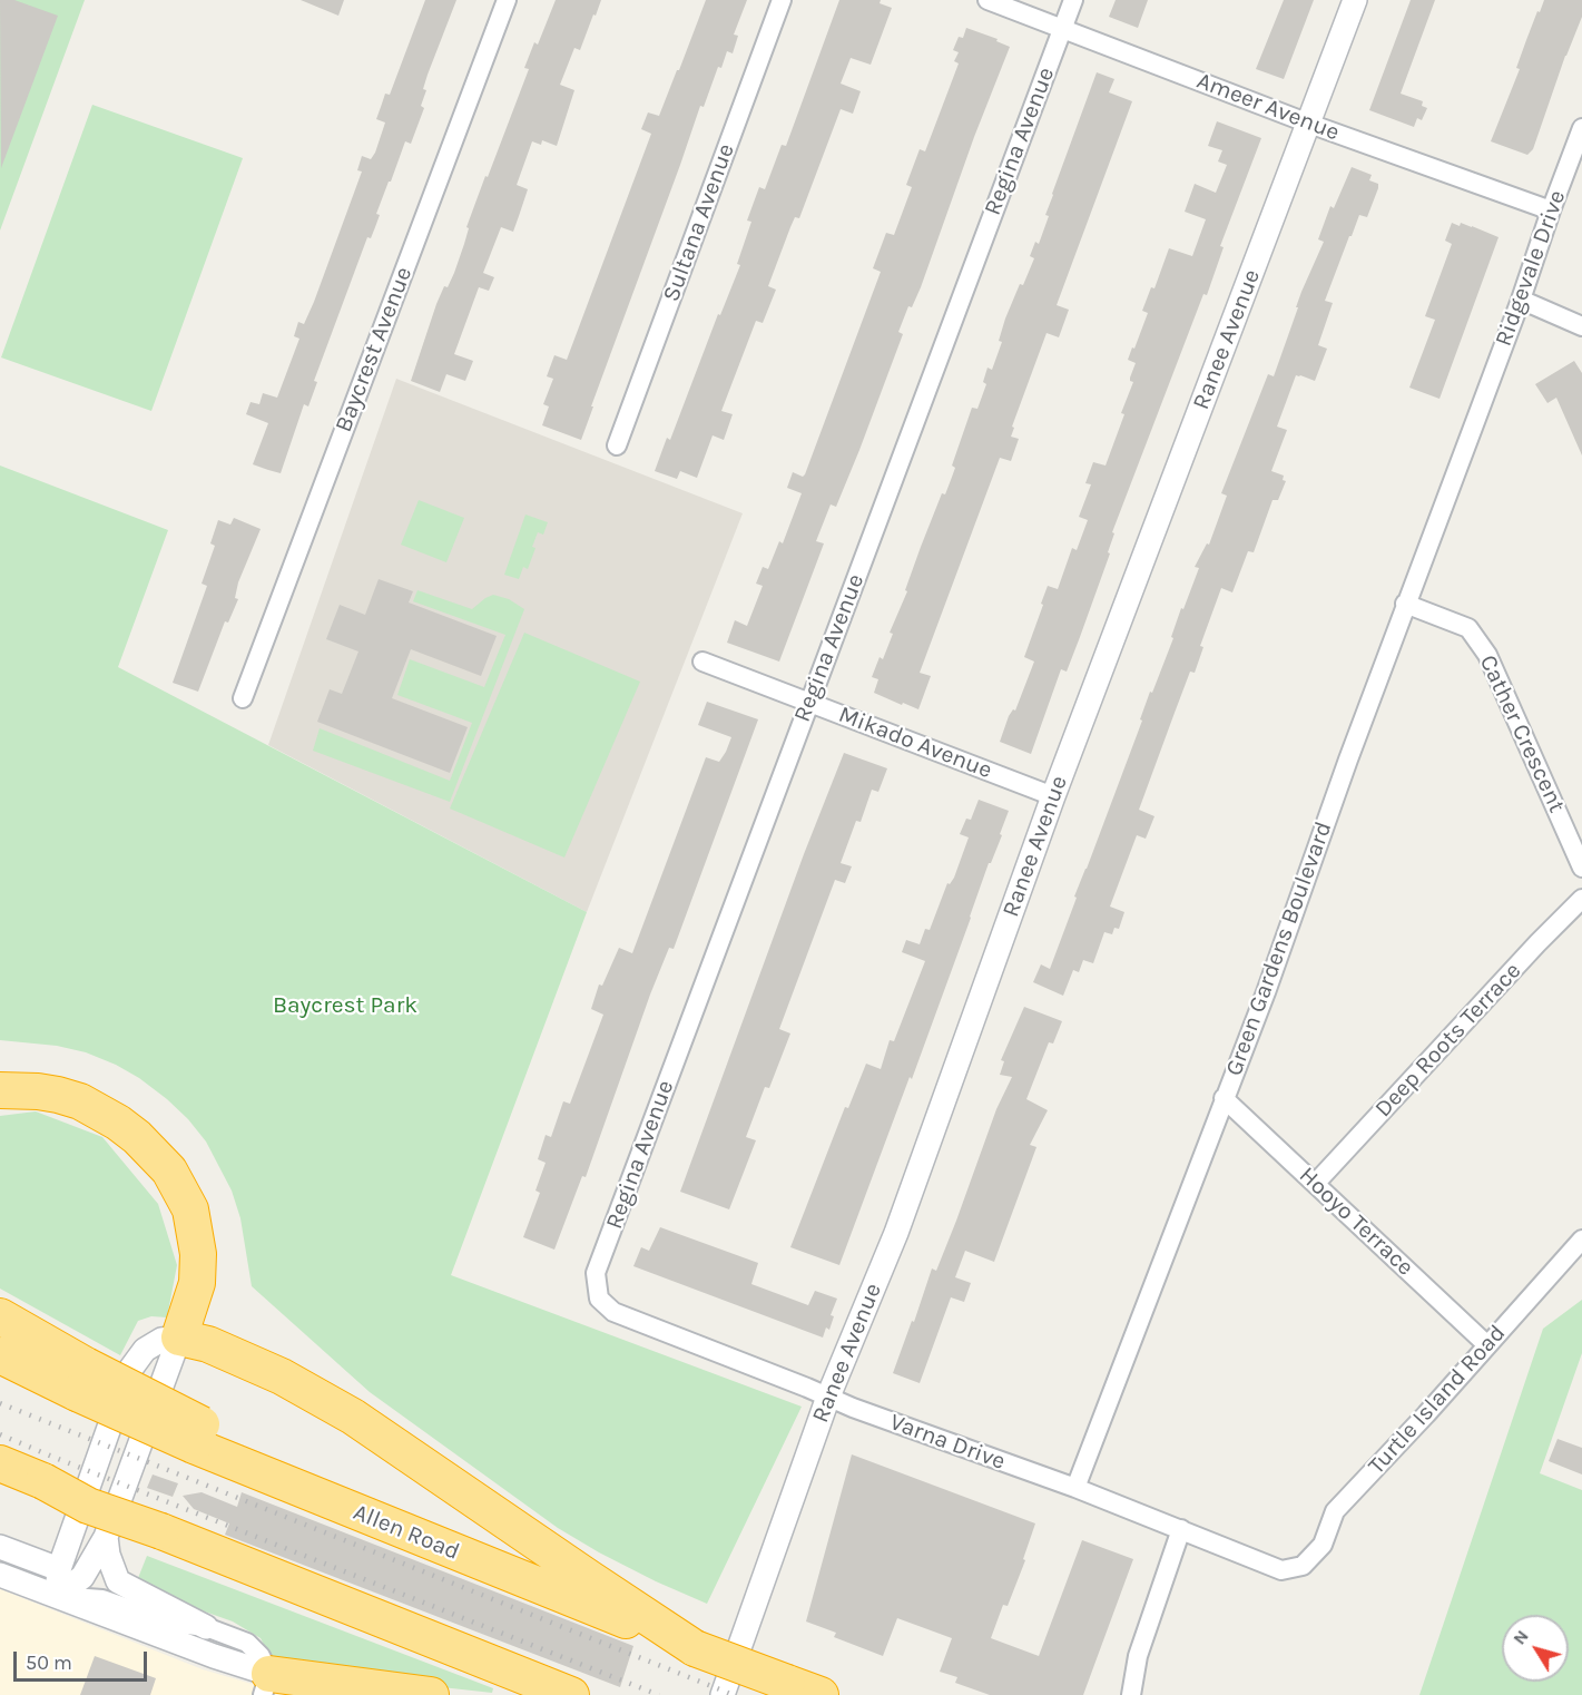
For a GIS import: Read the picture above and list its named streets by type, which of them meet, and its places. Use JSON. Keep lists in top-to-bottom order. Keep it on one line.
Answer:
{"streets":{"highway":["Allen Road"],"street":["Ameer Avenue","Regina Avenue","Sultana Avenue","Ridgevale Drive","Ranee Avenue","Baycrest Avenue","Cather Crescent","Mikado Avenue","Green Gardens Boulevard","Deep Roots Terrace","Hooyo Terrace","Turtle Island Road","Varna Drive"]},"crossings":[["Ameer Avenue","Regina Avenue"],["Ameer Avenue","Ridgevale Drive"],["Ameer Avenue","Ranee Avenue"],["Regina Avenue","Mikado Avenue"],["Regina Avenue","Varna Drive"],["Ridgevale Drive","Green Gardens Boulevard"],["Ranee Avenue","Mikado Avenue"],["Ranee Avenue","Varna Drive"],["Cather Crescent","Green Gardens Boulevard"],["Green Gardens Boulevard","Hooyo Terrace"],["Green Gardens Boulevard","Varna Drive"],["Deep Roots Terrace","Hooyo Terrace"],["Hooyo Terrace","Turtle Island Road"],["Turtle Island Road","Varna Drive"]],"parks":["Baycrest Park"],"scale_bar":"50 m","north":"top left"}
